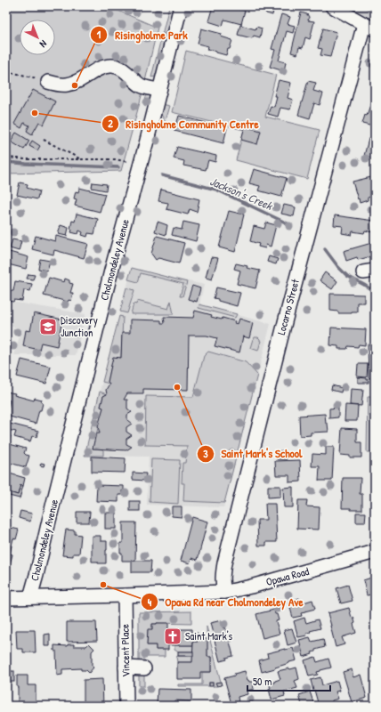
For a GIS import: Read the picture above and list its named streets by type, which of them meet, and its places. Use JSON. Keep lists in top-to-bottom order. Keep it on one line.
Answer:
{"streets":{"street":["Cholmondeley Avenue","Locarno Street","Opawa Road","Vincent Place"]},"crossings":[["Cholmondeley Avenue","Opawa Road"],["Locarno Street","Opawa Road"],["Opawa Road","Vincent Place"]],"water":["Jackson's Creek"],"places":{"other":["Risingholme Park","Risingholme Community Centre","Saint Mark's School","Opawa Rd near Cholmondeley Ave"],"school or university":["Discovery Junction"],"church":["Saint Mark's"]},"scale_bar":"50 m","north":"bottom right"}
